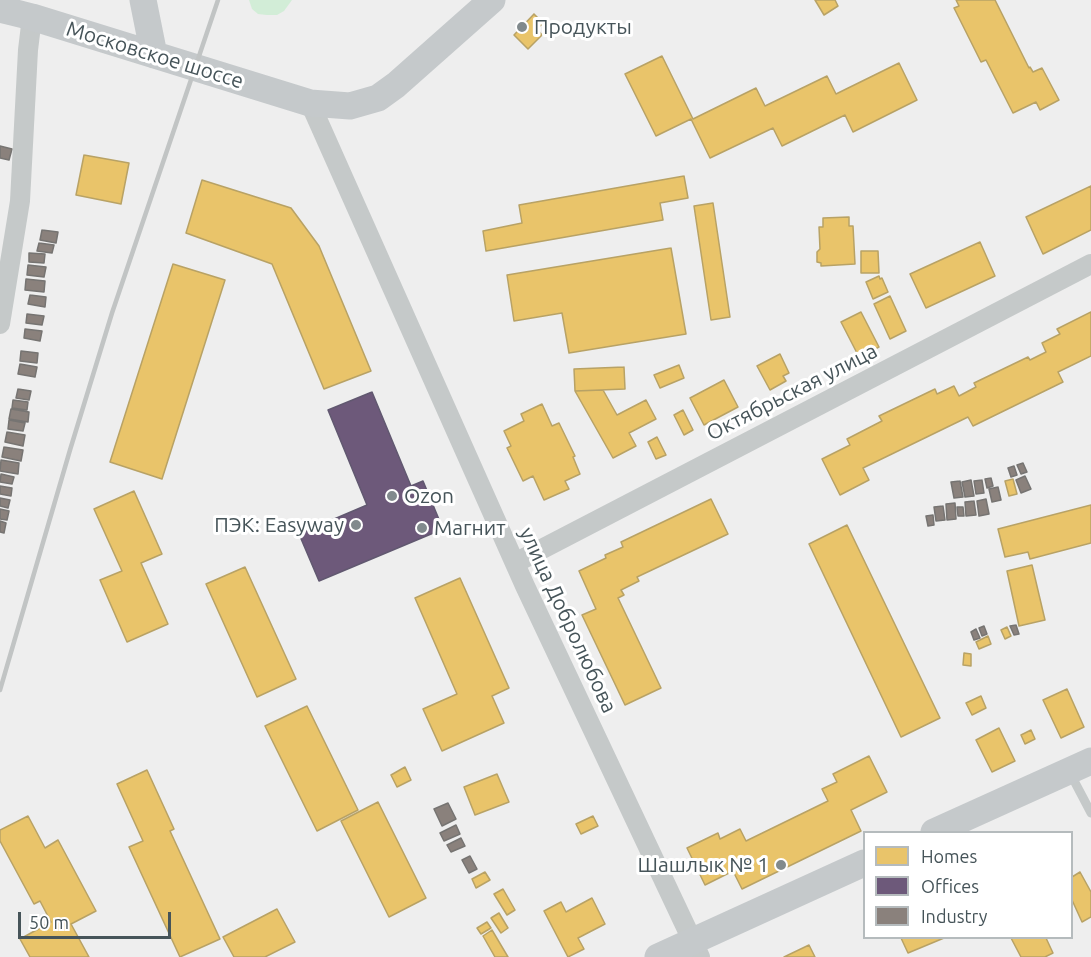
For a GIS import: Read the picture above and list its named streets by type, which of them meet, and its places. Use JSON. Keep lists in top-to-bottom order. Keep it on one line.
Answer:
{"streets":{"street":["Московское шоссе","Октябрьская улица","улица Добролюбова"]},"crossings":[["Московское шоссе","улица Добролюбова"],["Октябрьская улица","улица Добролюбова"]],"places":["Продукты","Ozon","ПЭК: Easyway","Магнит","Шашлык № 1"],"legend":["Homes","Offices","Industry"],"scale_bar":"50 m"}
